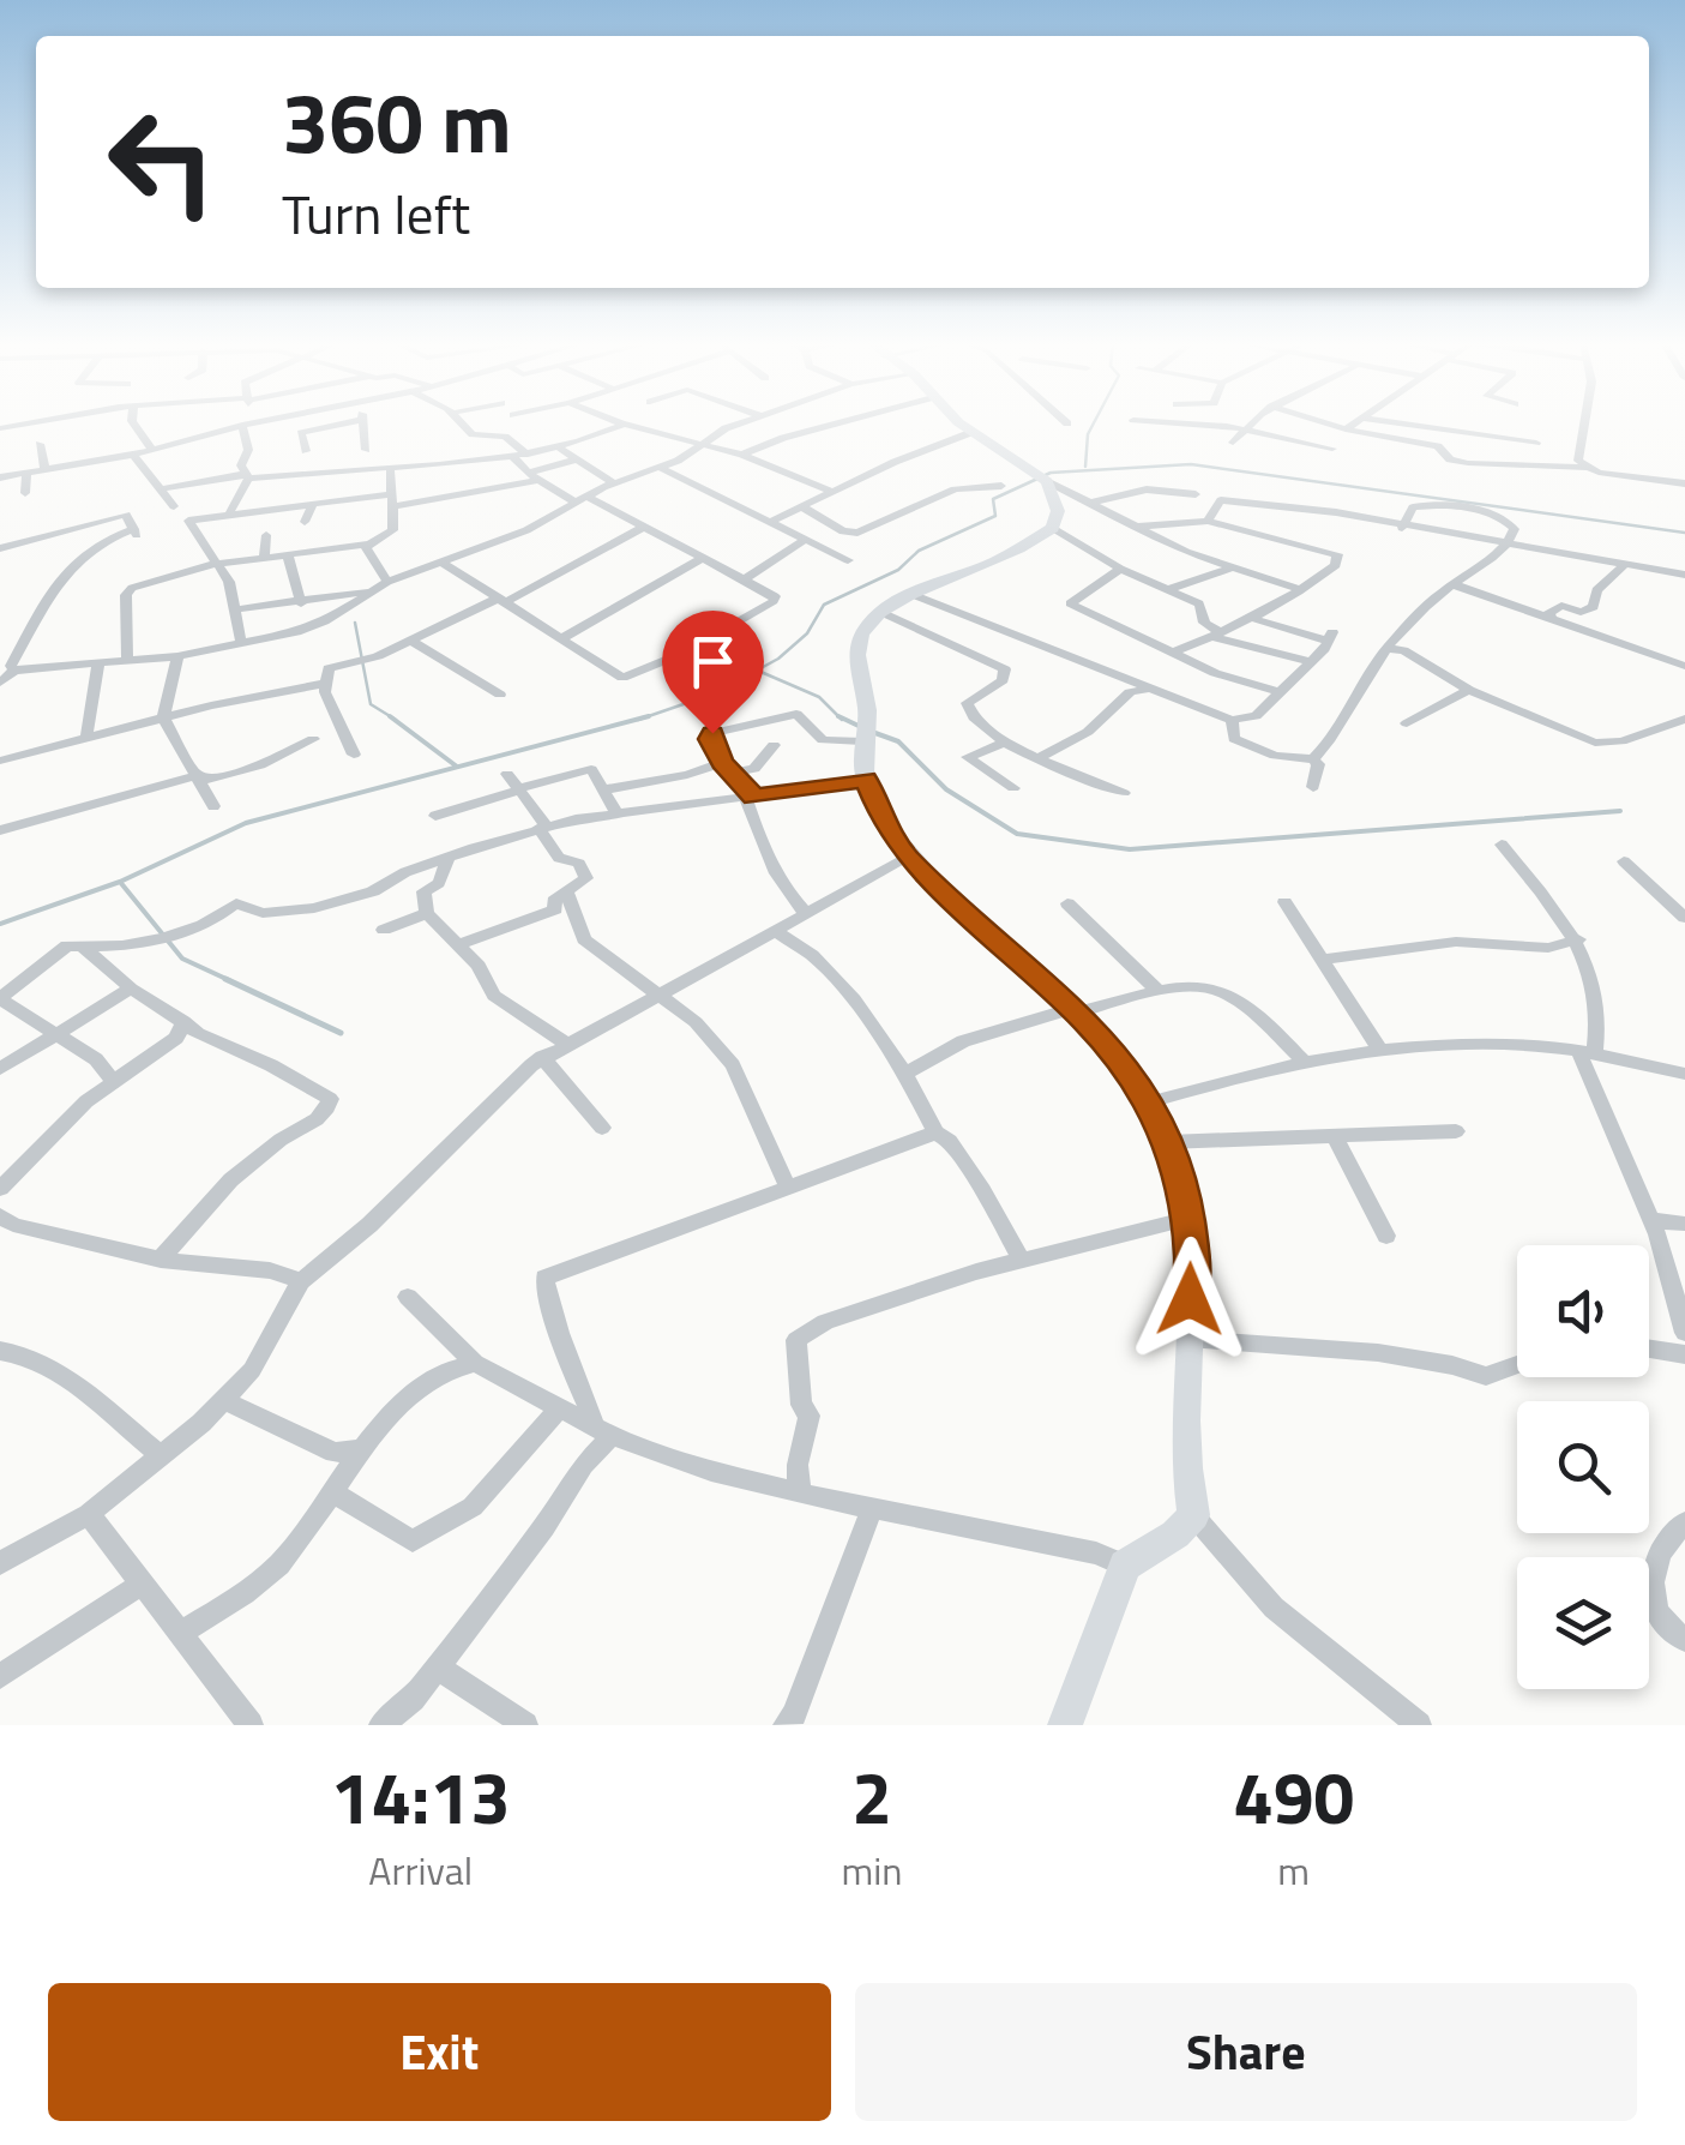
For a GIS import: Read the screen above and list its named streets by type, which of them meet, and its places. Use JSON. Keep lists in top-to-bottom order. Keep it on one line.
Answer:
{"page":{"turn":["360 m","Turn left"],"eta":["14:13","Arrival","2","min","490","m"],"buttons":["Exit","Share"]}}
